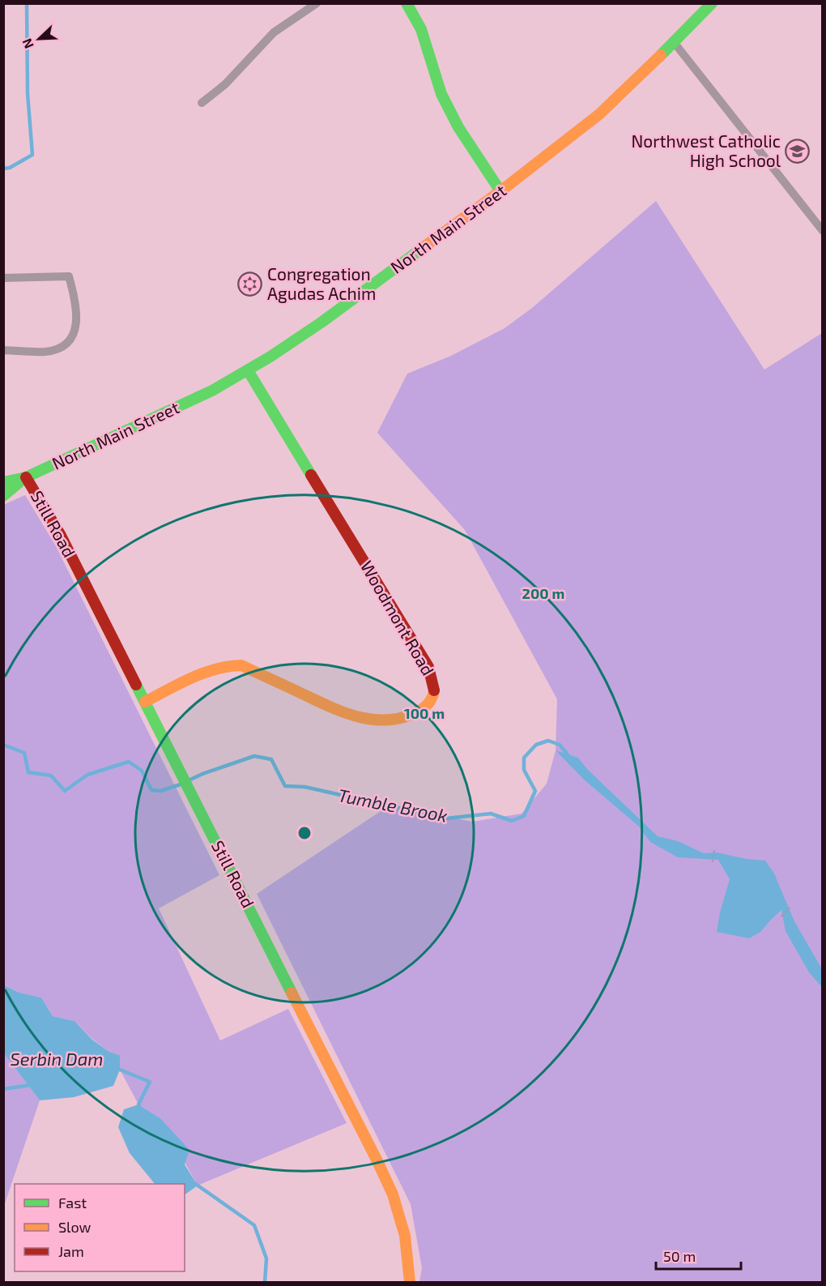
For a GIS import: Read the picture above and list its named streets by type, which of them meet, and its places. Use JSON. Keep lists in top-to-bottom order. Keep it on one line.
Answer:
{"streets":{"street":["North Main Street","Still Road","Woodmont Road"]},"crossings":[["North Main Street","Still Road"],["North Main Street","Woodmont Road"],["Still Road","Woodmont Road"]],"water":["Tumble Brook","Serbin Dam"],"places":{"school or university":["Northwest Catholic High School"],"synagogue":["Congregation Agudas Achim"]},"legend":["Fast","Slow","Jam"],"scale_bar":"50 m","north":"bottom left","rings":["200 m","100 m"]}
